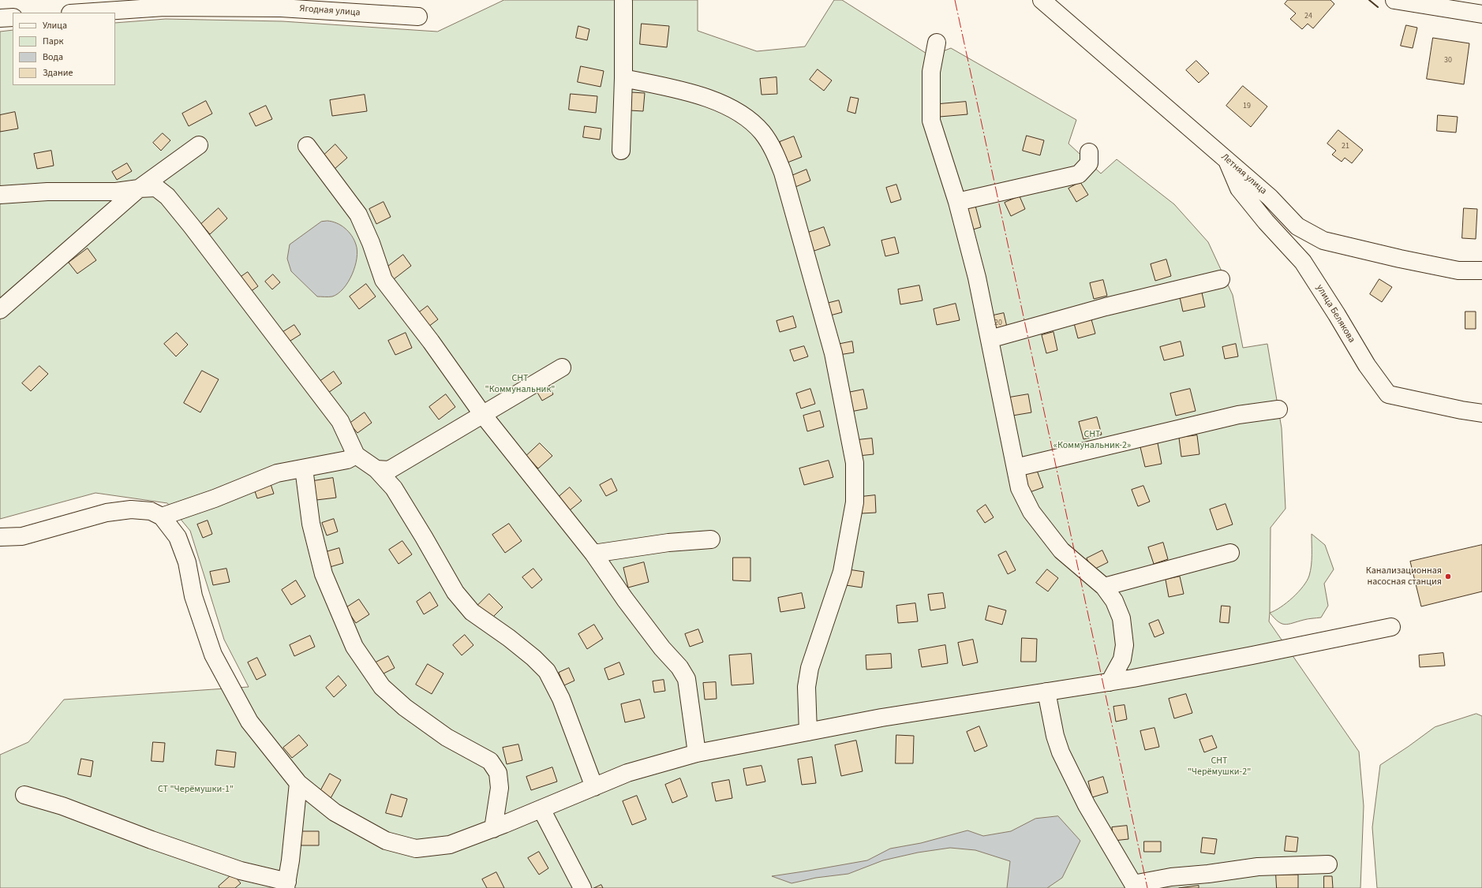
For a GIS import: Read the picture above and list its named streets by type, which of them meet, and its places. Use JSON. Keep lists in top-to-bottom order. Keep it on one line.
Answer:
{"streets":{"street":["Ягодная улица","Летняя улица","улица Белякова"]},"crossings":[["Летняя улица","улица Белякова"]],"parks":["СНТ \"Коммунальник\"","СНТ «Коммунальник-2»","СНТ \"Черёмушки-2\"","СТ \"Черёмушки-1\""],"places":["Канализационная насосная станция"],"house_numbers":["24","30","19","21","20"],"legend":["Улица","Парк","Вода","Здание"]}
